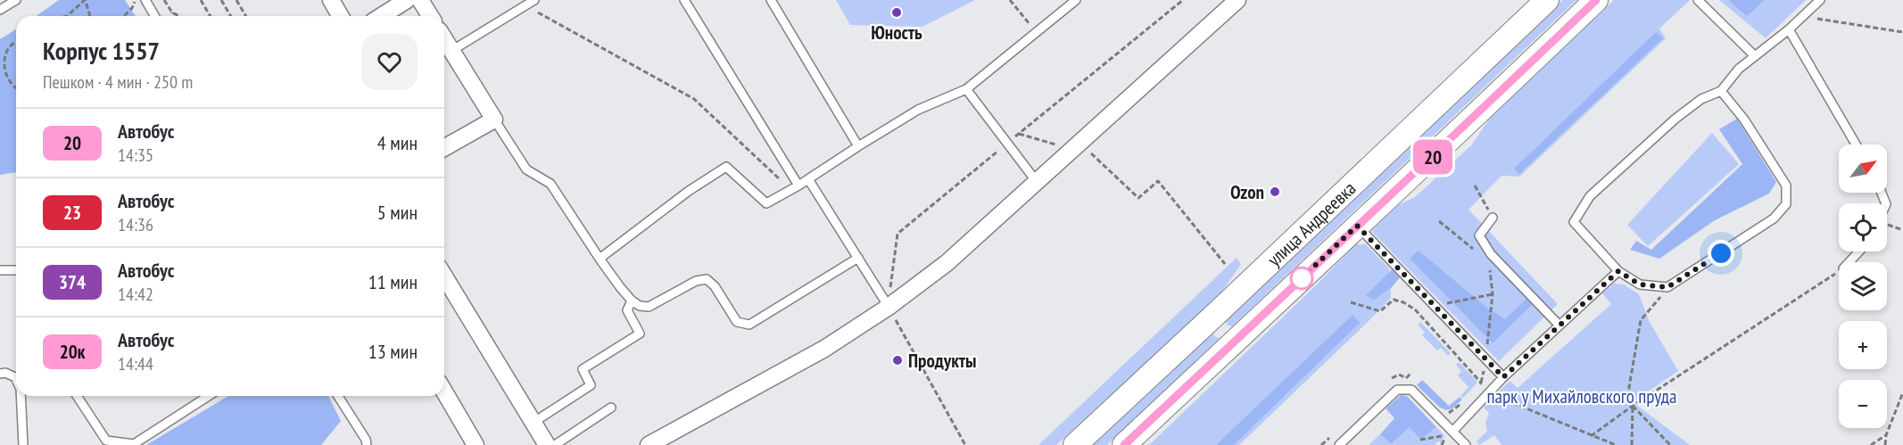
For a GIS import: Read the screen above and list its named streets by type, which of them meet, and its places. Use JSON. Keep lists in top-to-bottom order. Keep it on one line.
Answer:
{"streets":{"main road":["улица Андреевка"]},"parks":["парк у Михайловского пруда"],"places":["Юность","Ozon","Продукты"],"lines":["bus line 20"],"north":"top right","page":{"on_map":"20","heading":["Корпус 1557","Пешком · 4 мин · 250 m"],"list":[{"mark":"20","name":"Автобус","note":"14:35","value":"4 мин"},{"mark":"23","name":"Автобус","note":"14:36","value":"5 мин"},{"mark":"374","name":"Автобус","note":"14:42","value":"11 мин"},{"mark":"20к","name":"Автобус","note":"14:44","value":"13 мин"}],"map_buttons":["+","−"]}}
